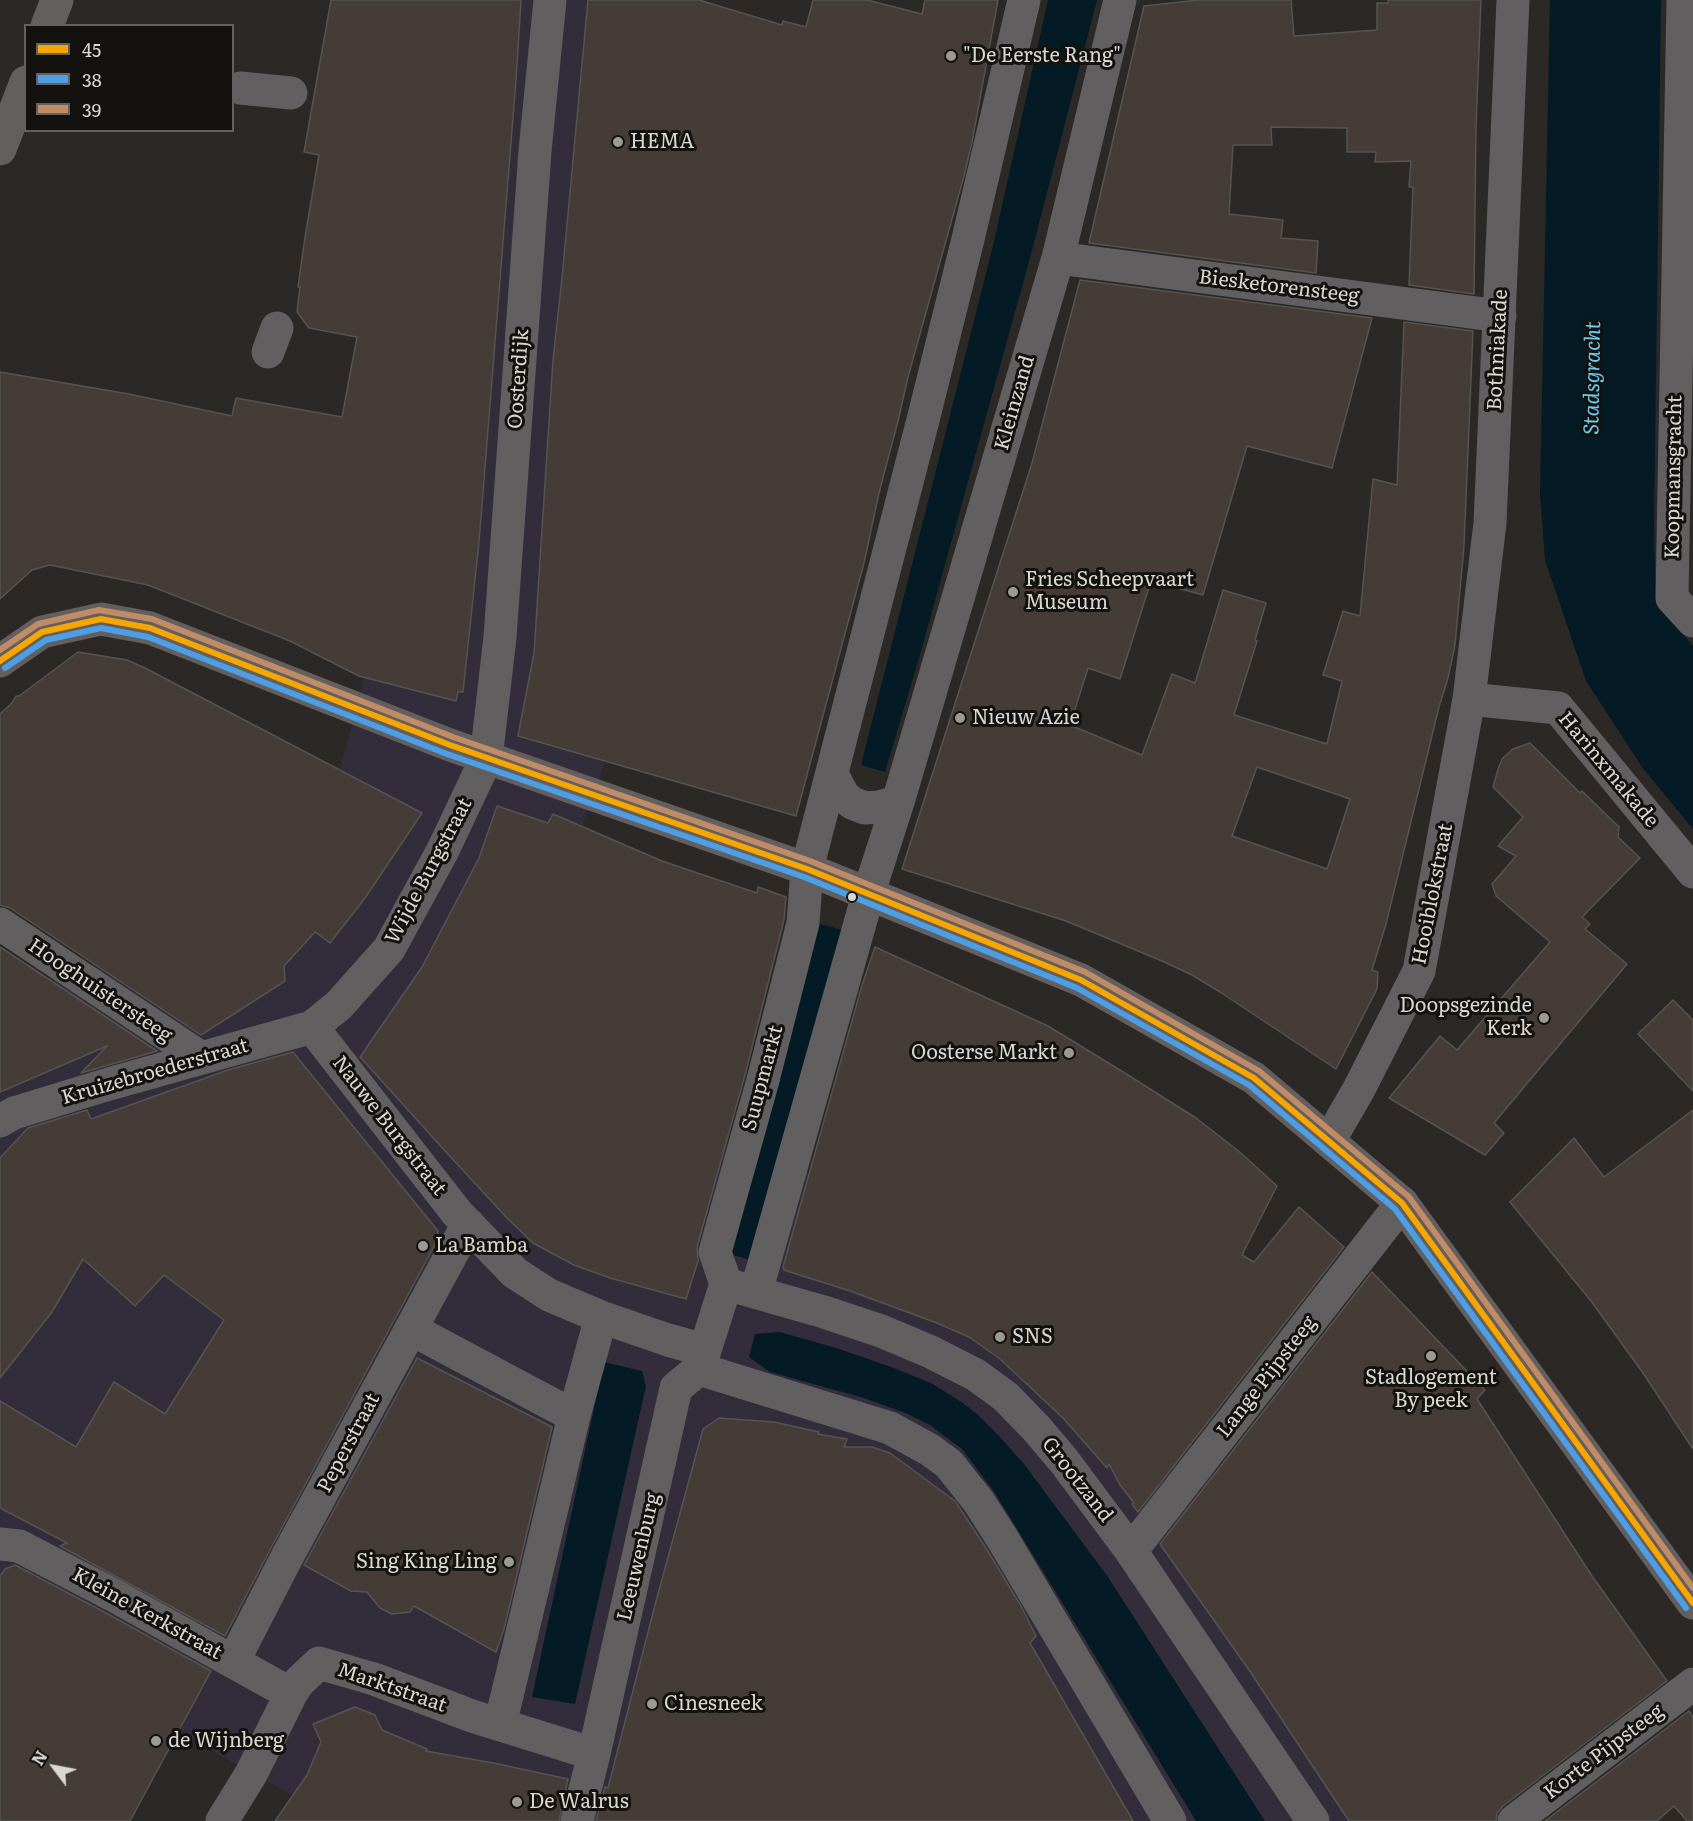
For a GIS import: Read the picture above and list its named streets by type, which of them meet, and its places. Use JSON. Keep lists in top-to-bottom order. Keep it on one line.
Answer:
{"streets":{"street":["Biesketorensteeg","Bothniakade","Oosterdijk","Kleinzand","Koopmansgracht","Harinxmakade","Wijde Burgstraat","Hooiblokstraat","Hooghuistersteeg","Kruizebroederstraat","Suupmarkt","Nauwe Burgstraat","Lange Pijpsteeg","Peperstraat","Grootzand","Leeuwenburg","Kleine Kerkstraat","Marktstraat","Korte Pijpsteeg"]},"crossings":[["Biesketorensteeg","Bothniakade"],["Biesketorensteeg","Kleinzand"],["Bothniakade","Harinxmakade"],["Bothniakade","Hooiblokstraat"],["Oosterdijk","Wijde Burgstraat"],["Harinxmakade","Hooiblokstraat"],["Wijde Burgstraat","Kruizebroederstraat"],["Wijde Burgstraat","Nauwe Burgstraat"],["Hooghuistersteeg","Kruizebroederstraat"],["Kruizebroederstraat","Nauwe Burgstraat"],["Suupmarkt","Grootzand"],["Nauwe Burgstraat","Peperstraat"],["Nauwe Burgstraat","Leeuwenburg"],["Lange Pijpsteeg","Grootzand"],["Peperstraat","Kleine Kerkstraat"],["Kleine Kerkstraat","Marktstraat"]],"water":["Stadsgracht"],"places":["\"De Eerste Rang\"","HEMA","Fries Scheepvaart Museum","Nieuw Azie","Doopsgezinde Kerk","Oosterse Markt","La Bamba","SNS","Stadlogement By peek","Sing King Ling","Cinesneek","de Wijnberg","De Walrus"],"lines":["transit line 39","transit line 45","transit line 38"],"legend":["45","38","39"],"north":"top left"}
